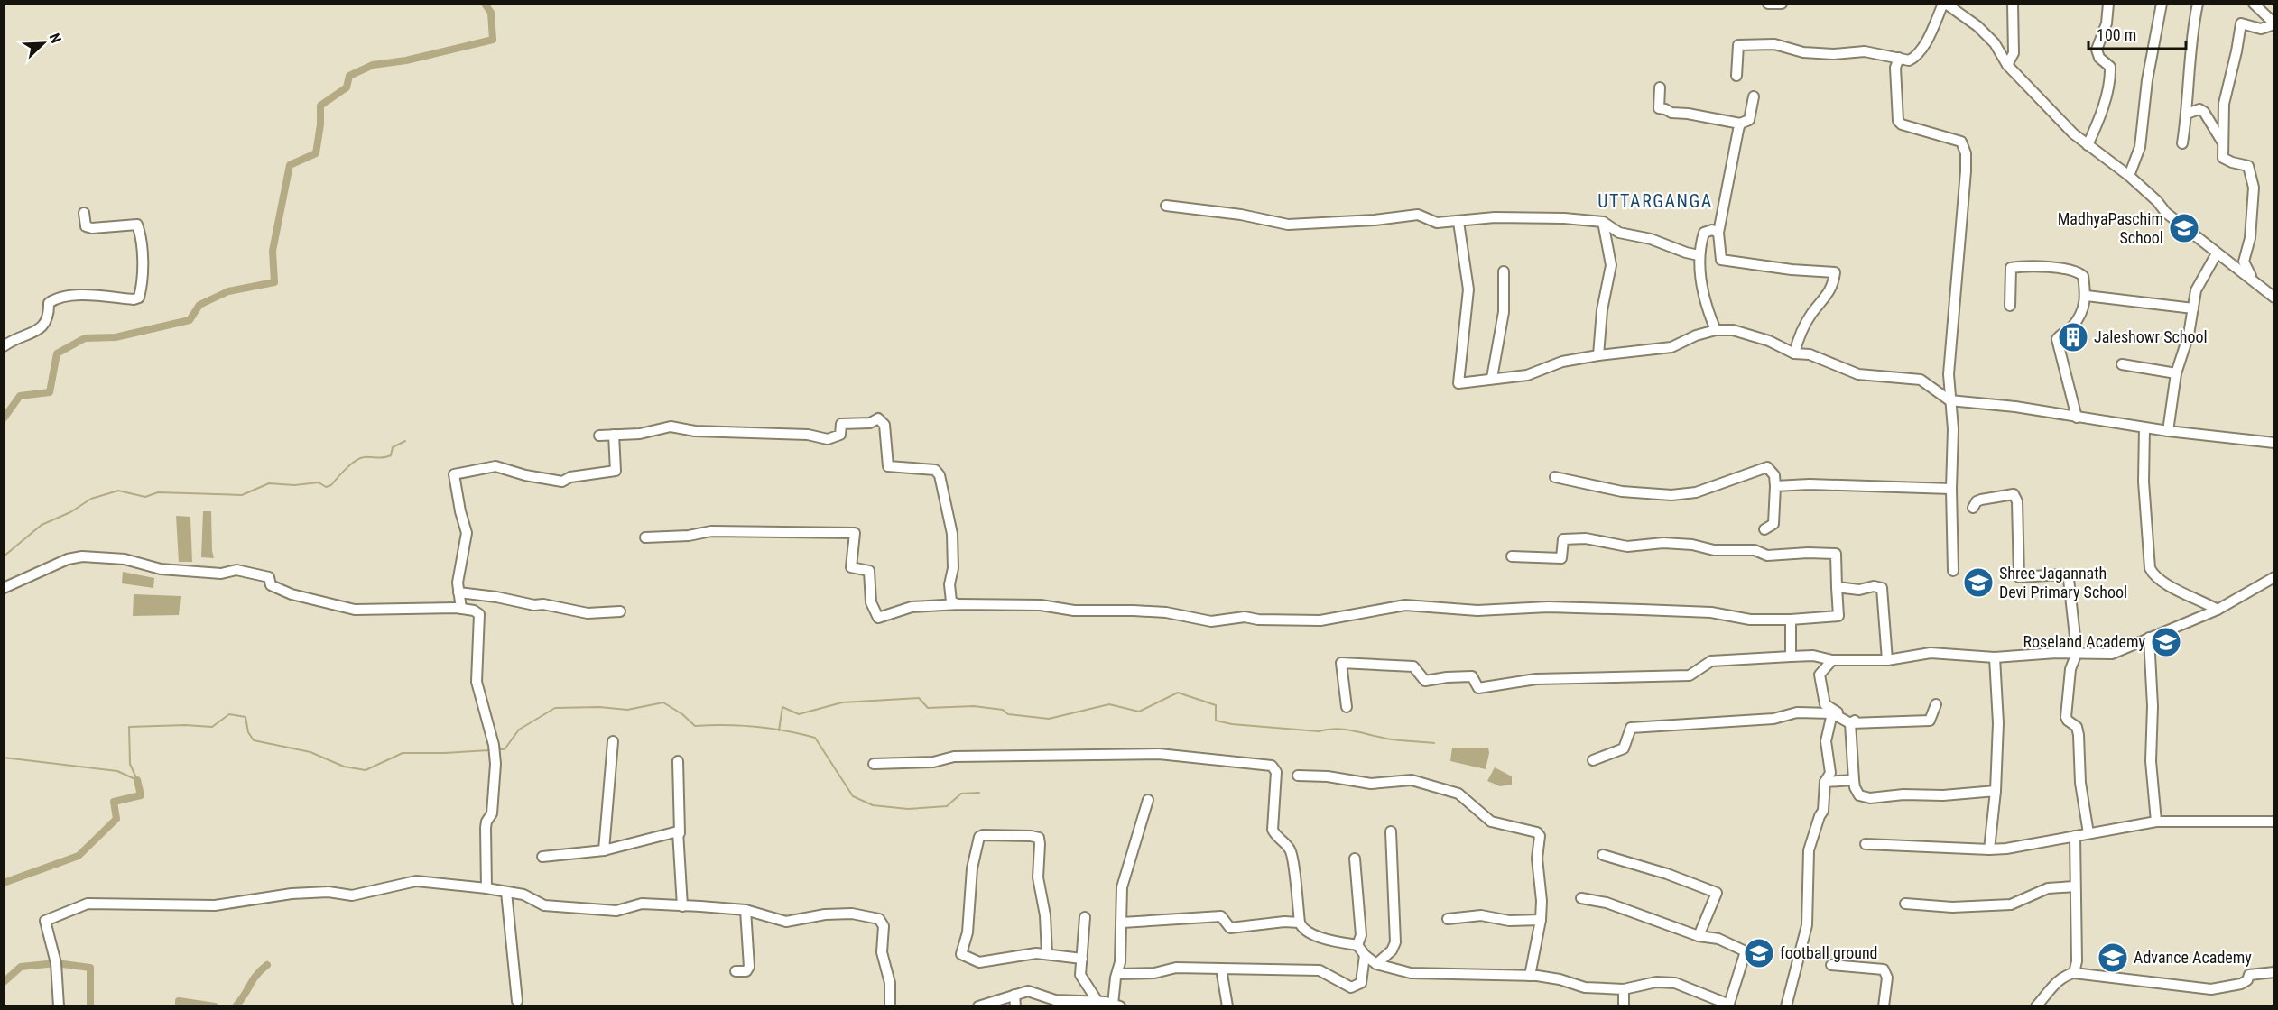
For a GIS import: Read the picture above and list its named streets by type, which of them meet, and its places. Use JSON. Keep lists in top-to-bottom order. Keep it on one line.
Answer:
{"districts":["UTTARGANGA"],"places":{"school or university":["MadhyaPaschim School","Shree Jagannath Devi Primary School","Roseland Academy","football ground","Advance Academy"],"building":["Jaleshowr School"]},"scale_bar":"100 m","north":"top right"}
